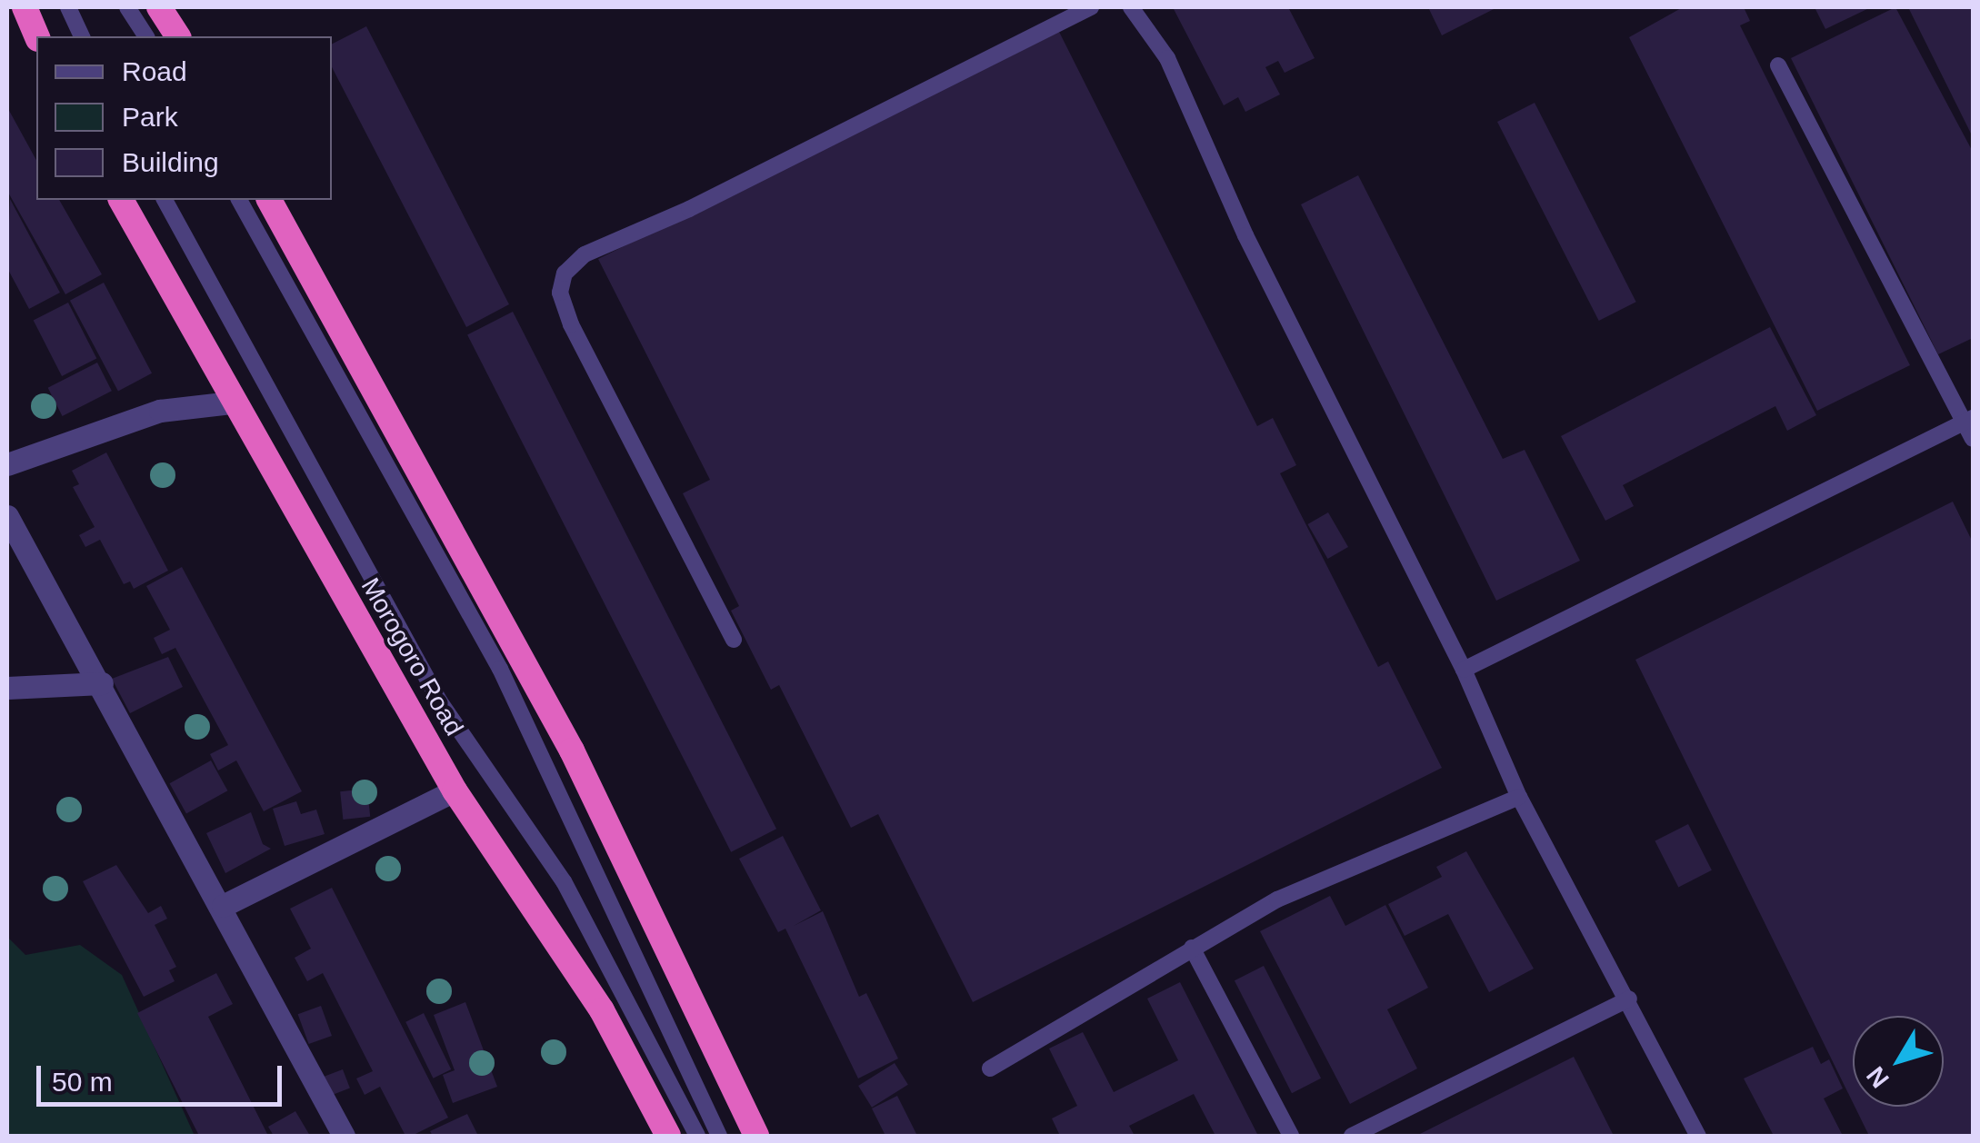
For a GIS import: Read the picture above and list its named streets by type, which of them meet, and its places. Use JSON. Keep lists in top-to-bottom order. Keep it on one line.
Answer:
{"streets":{"highway":["Morogoro Road"]},"legend":["Road","Park","Building"],"scale_bar":"50 m","north":"bottom left"}
